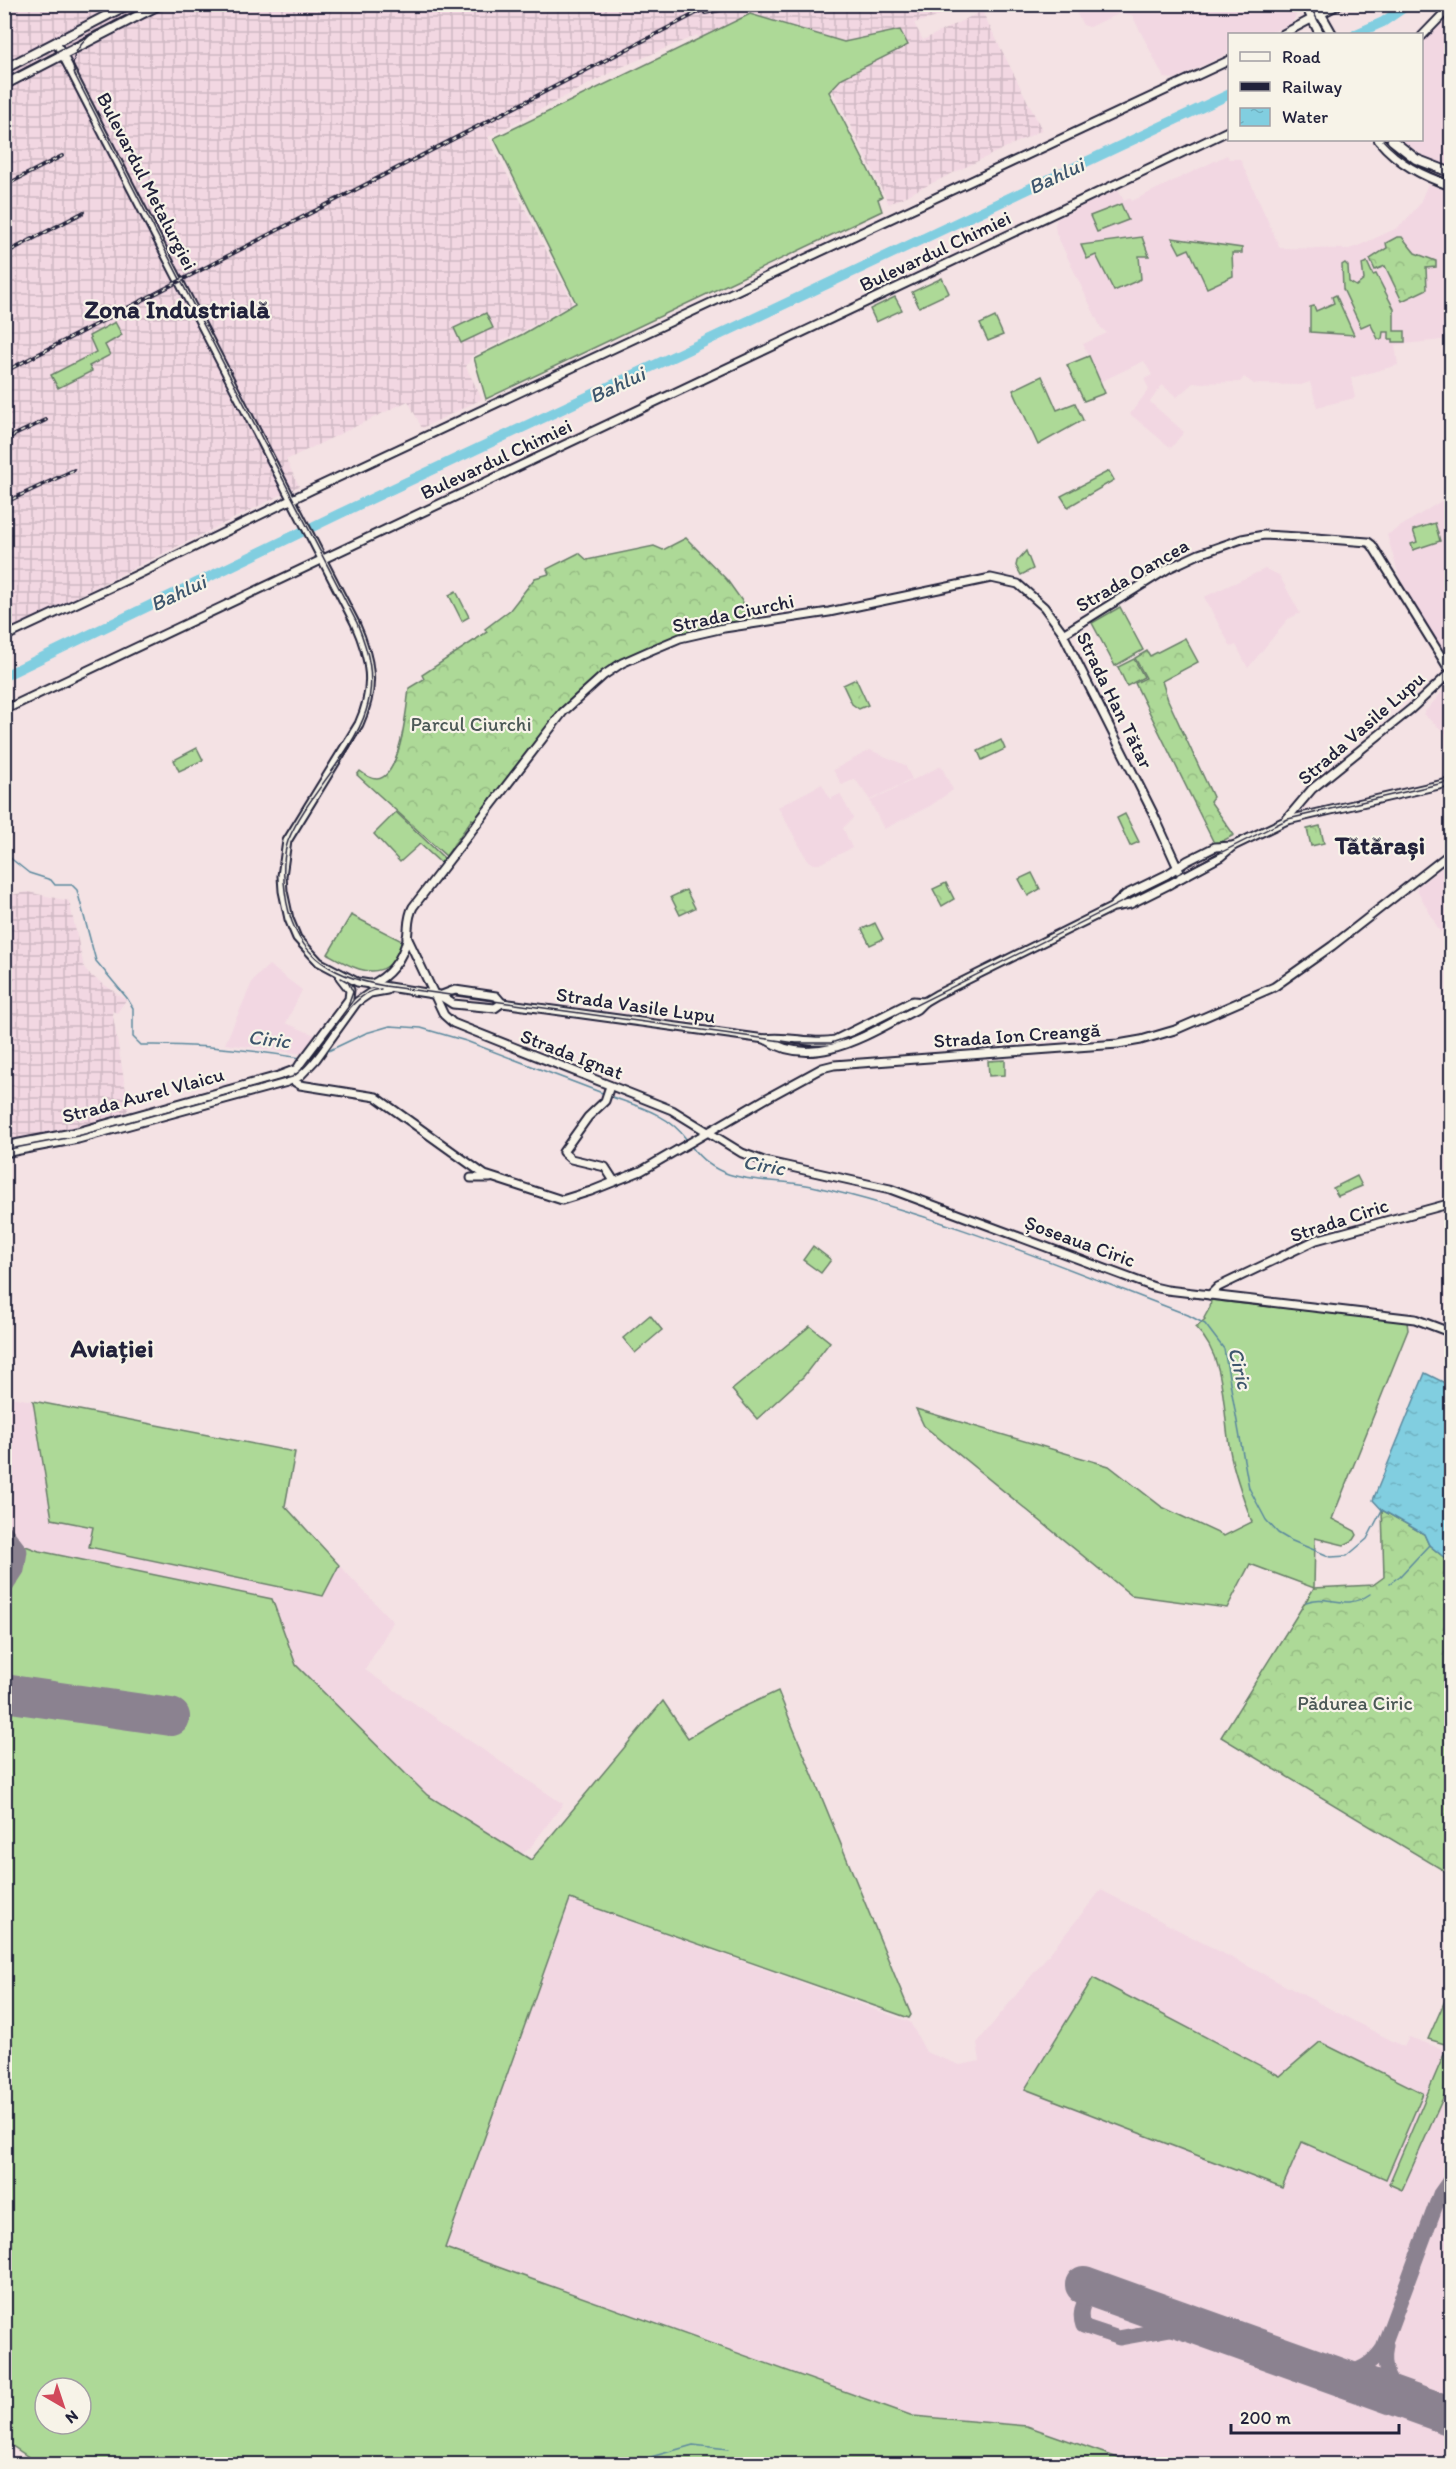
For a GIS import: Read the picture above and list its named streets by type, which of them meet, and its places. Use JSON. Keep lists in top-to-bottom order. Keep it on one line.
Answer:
{"streets":{"main road":["Bulevardul Metalurgiei","Bulevardul Chimiei","Strada Oancea","Strada Ciurchi","Strada Han Tătar","Strada Vasile Lupu","Strada Ion Creangă","Strada Ignat","Strada Aurel Vlaicu","Strada Ciric","Șoseaua Ciric"]},"crossings":[["Bulevardul Metalurgiei","Bulevardul Chimiei"],["Bulevardul Metalurgiei","Strada Vasile Lupu"],["Bulevardul Chimiei","Strada Vasile Lupu"],["Strada Oancea","Strada Han Tătar"],["Strada Oancea","Strada Vasile Lupu"],["Strada Ciurchi","Strada Han Tătar"],["Strada Ciurchi","Strada Vasile Lupu"],["Strada Han Tătar","Strada Vasile Lupu"],["Strada Vasile Lupu","Strada Ignat"],["Strada Vasile Lupu","Strada Aurel Vlaicu"],["Strada Ion Creangă","Strada Ignat"],["Strada Ion Creangă","Strada Aurel Vlaicu"],["Strada Ion Creangă","Șoseaua Ciric"],["Strada Ignat","Șoseaua Ciric"],["Strada Ciric","Șoseaua Ciric"]],"districts":["Zona Industrială","Tătărași","Aviației"],"water":["Bahlui","Ciric"],"parks":["Parcul Ciurchi","Pădurea Ciric"],"legend":["Road","Railway","Water"],"scale_bar":"200 m","north":"bottom right"}
